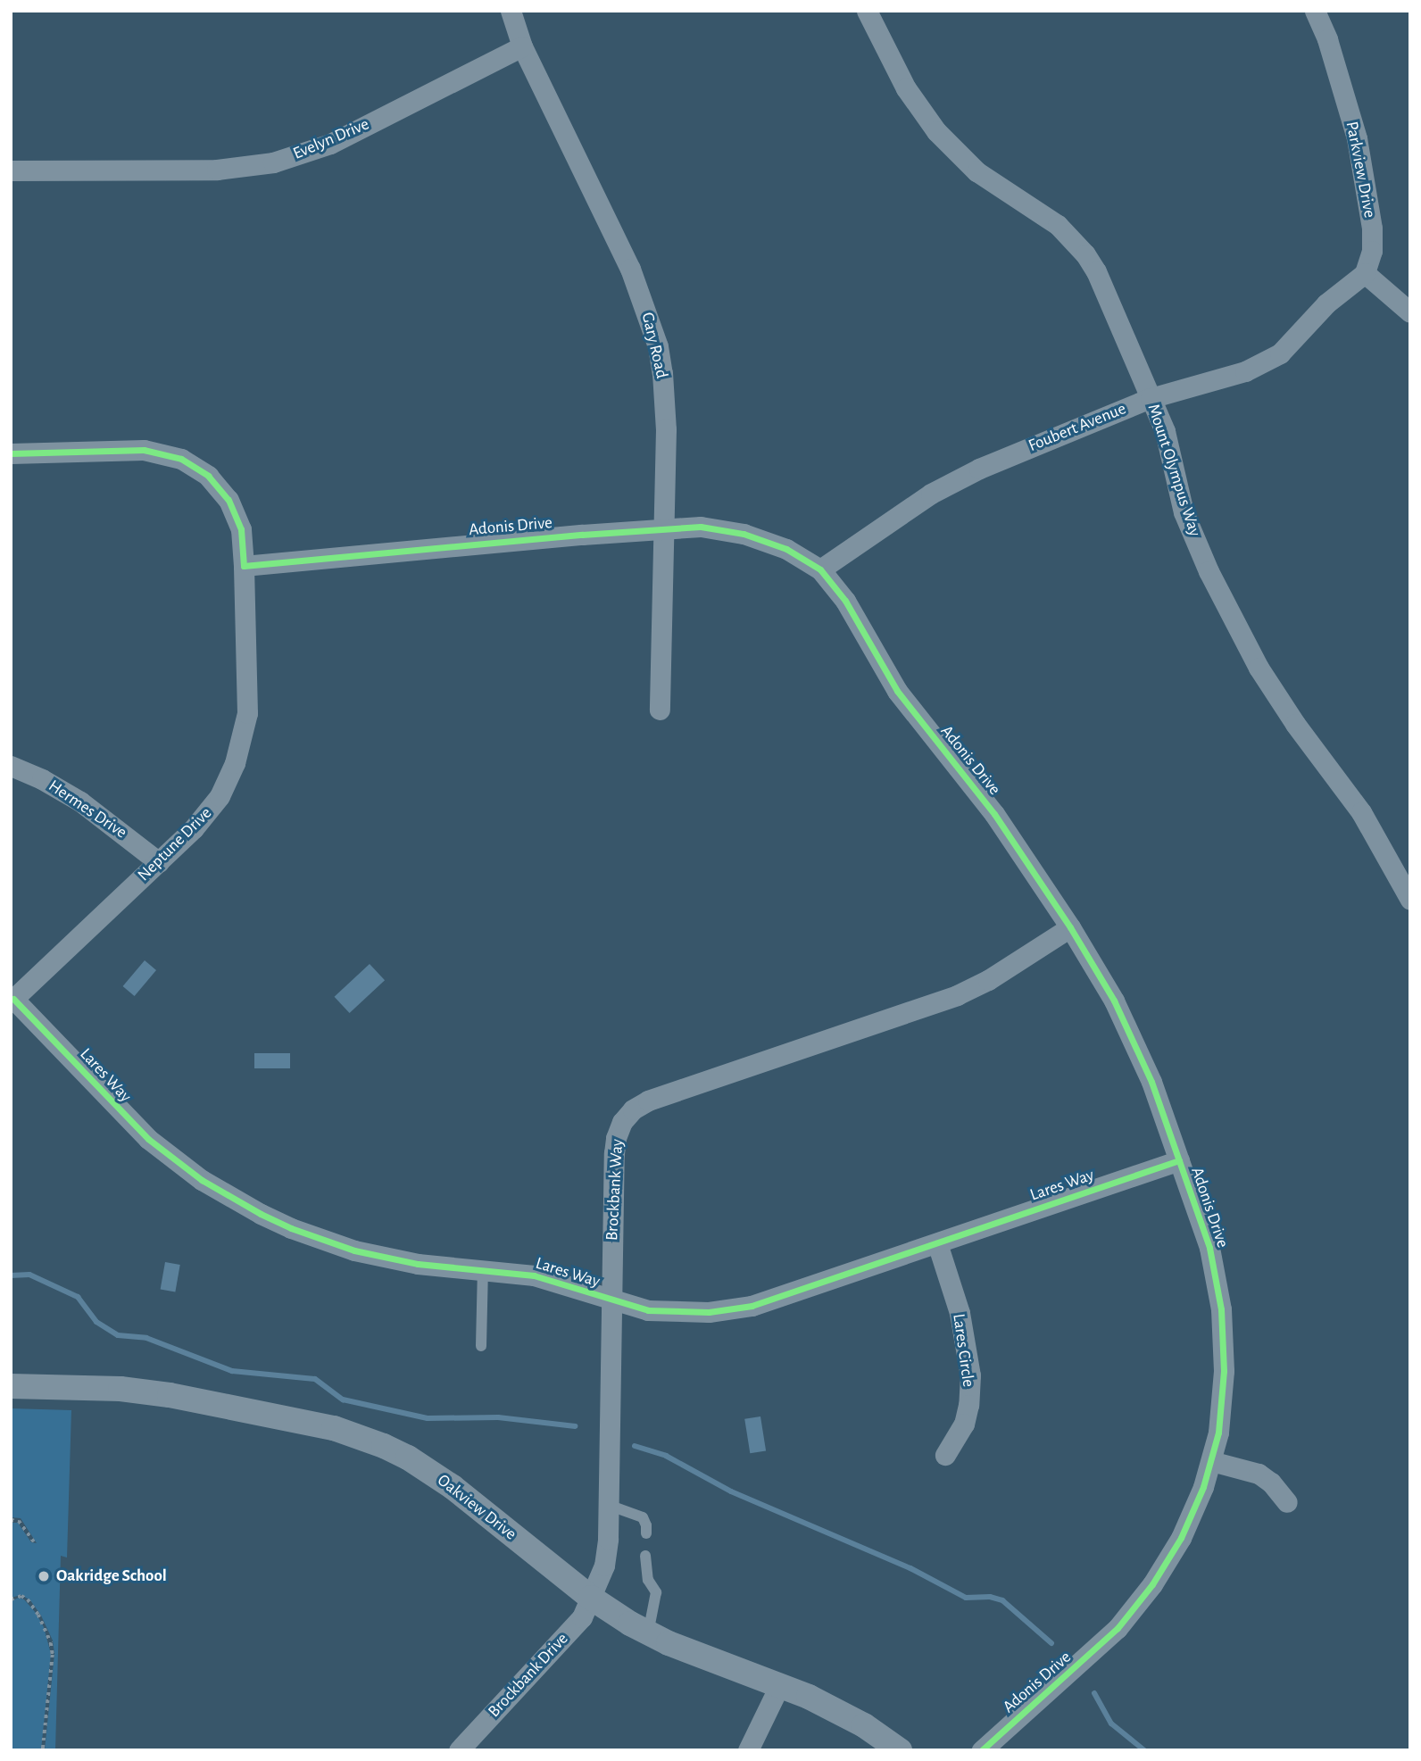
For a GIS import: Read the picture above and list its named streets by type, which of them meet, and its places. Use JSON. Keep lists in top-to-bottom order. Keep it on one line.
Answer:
{"streets":{"street":["Evelyn Drive","Parkview Drive","Gary Road","Foubert Avenue","Mount Olympus Way","Adonis Drive","Hermes Drive","Neptune Drive","Lares Way","Brockbank Way","Lares Circle","Oakview Drive","Brockbank Drive"]},"crossings":[["Evelyn Drive","Gary Road"],["Parkview Drive","Foubert Avenue"],["Gary Road","Adonis Drive"],["Foubert Avenue","Mount Olympus Way"],["Foubert Avenue","Adonis Drive"],["Adonis Drive","Neptune Drive"],["Adonis Drive","Lares Way"],["Adonis Drive","Brockbank Way"],["Hermes Drive","Neptune Drive"],["Neptune Drive","Lares Way"],["Lares Way","Brockbank Way"],["Lares Way","Lares Circle"],["Brockbank Way","Oakview Drive"],["Brockbank Way","Brockbank Drive"],["Oakview Drive","Brockbank Drive"]],"places":["Oakridge School"]}
